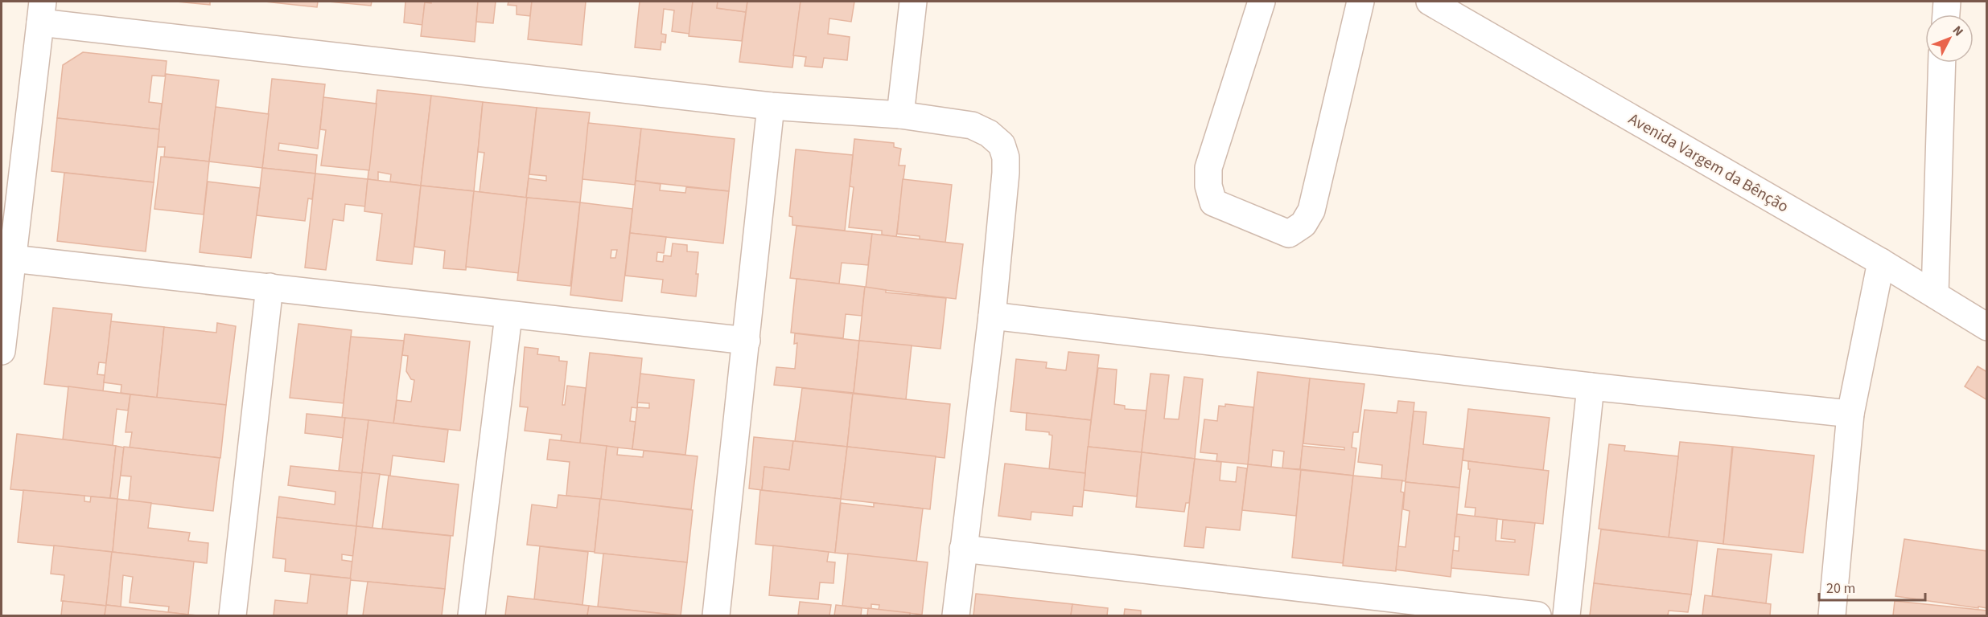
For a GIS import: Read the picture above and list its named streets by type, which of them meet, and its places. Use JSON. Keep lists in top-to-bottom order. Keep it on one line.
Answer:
{"streets":{"street":["Avenida Vargem da Bênção"]},"scale_bar":"20 m","north":"top right"}
